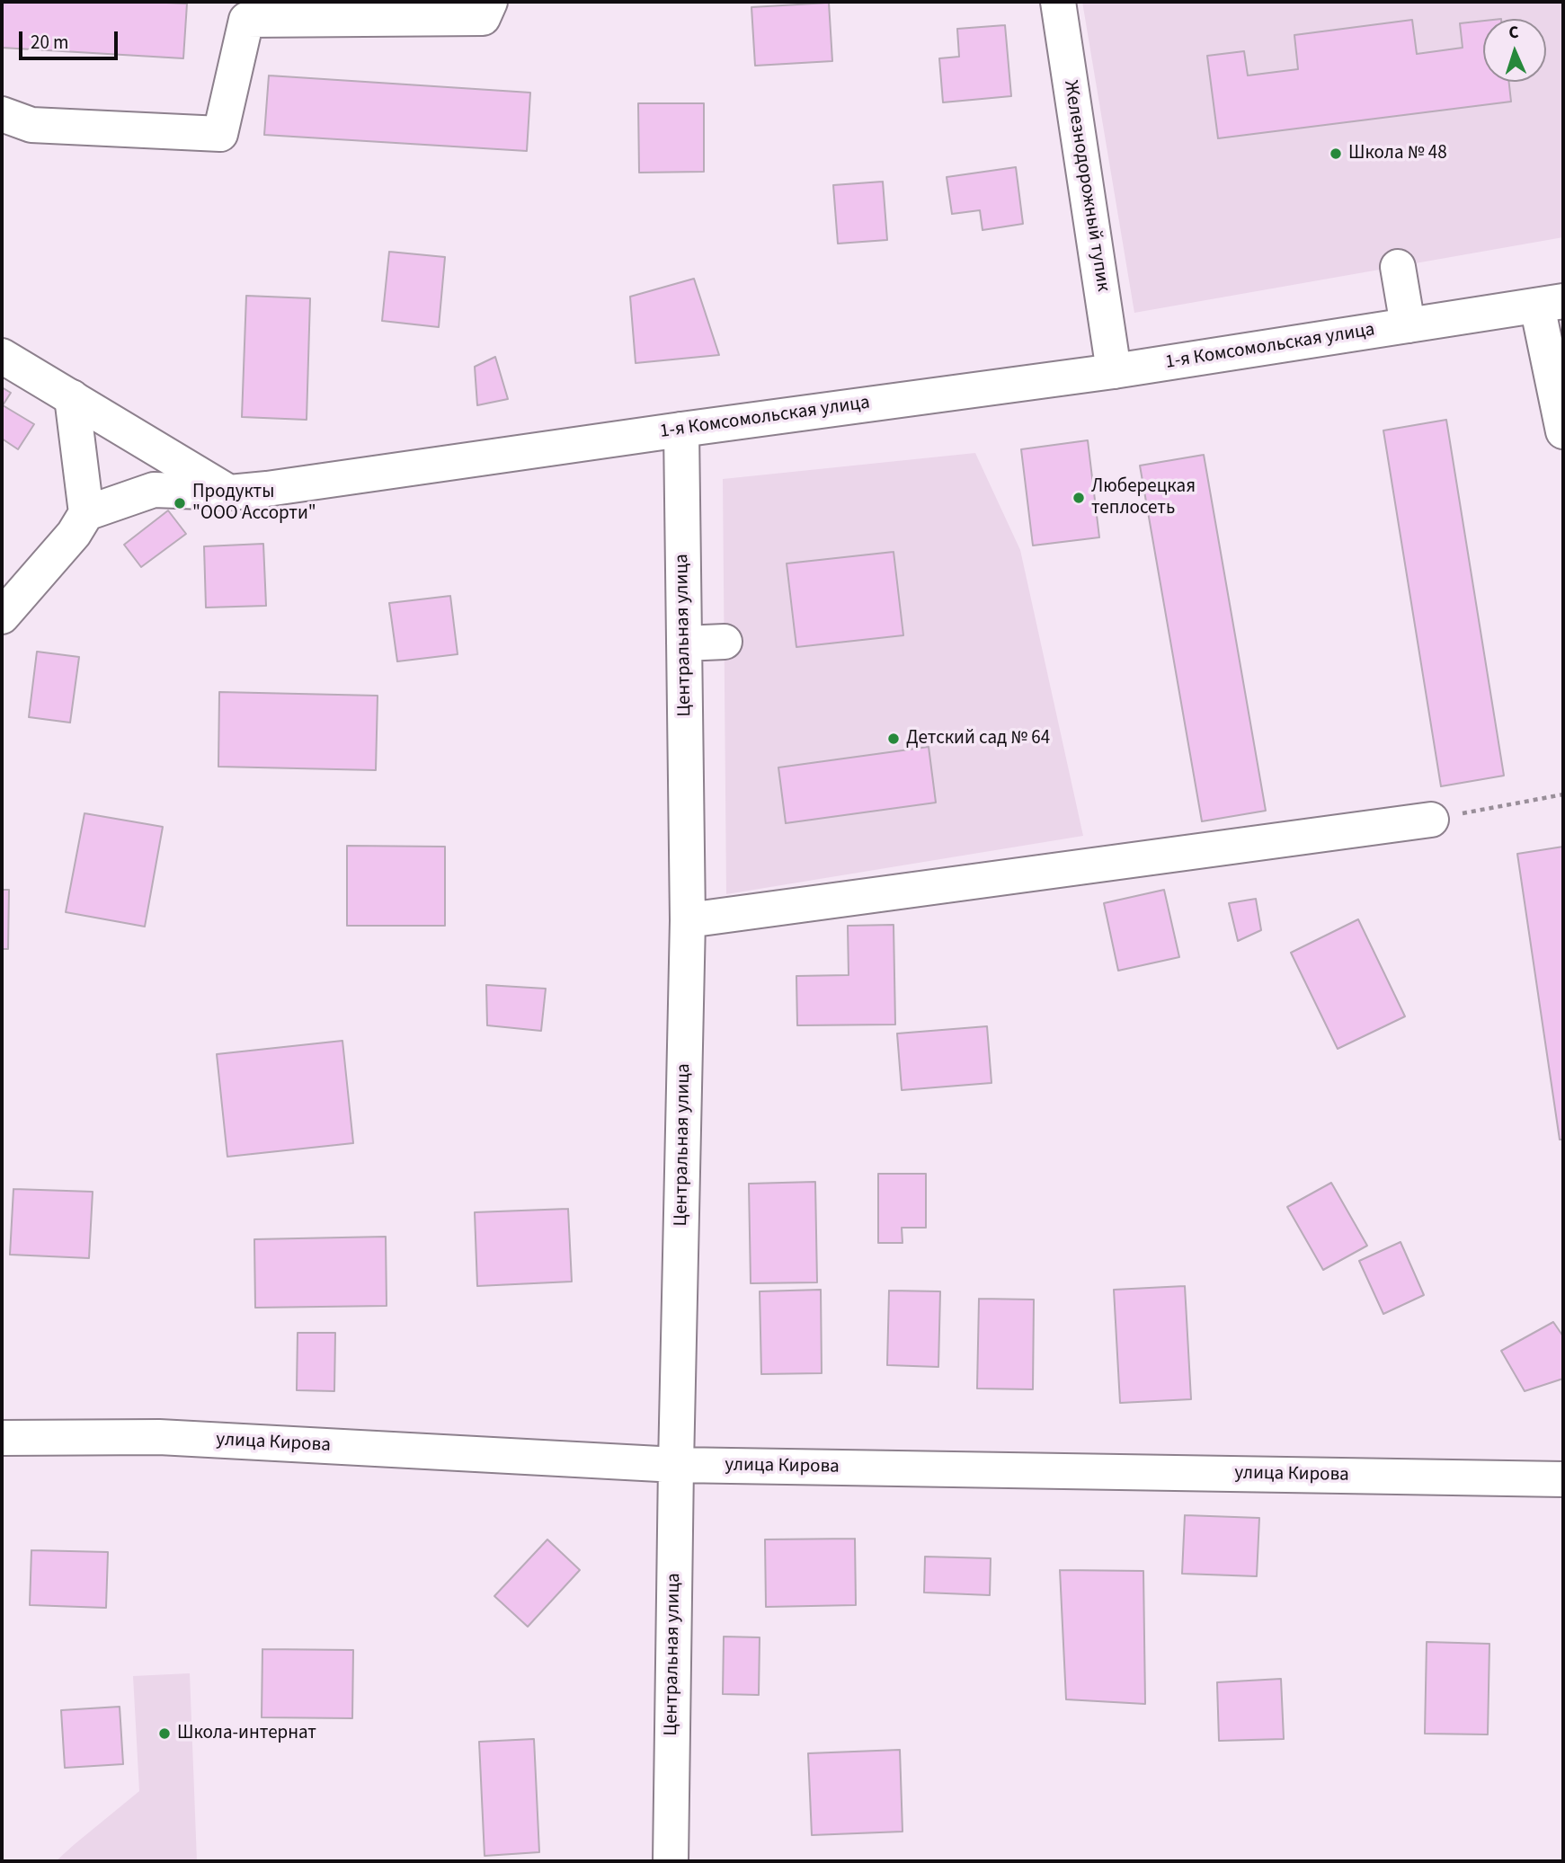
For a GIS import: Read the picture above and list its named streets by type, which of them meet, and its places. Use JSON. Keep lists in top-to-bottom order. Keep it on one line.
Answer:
{"streets":{"street":["Железнодорожный тупик","1-я Комсомольская улица","Центральная улица","улица Кирова"]},"crossings":[["Железнодорожный тупик","1-я Комсомольская улица"],["1-я Комсомольская улица","Центральная улица"],["Центральная улица","улица Кирова"]],"places":["Школа № 48","Люберецкая теплосеть","Продукты \"ООО Ассорти\"","Детский сад № 64","Школа-интернат"],"scale_bar":"20 m","north":"top"}
